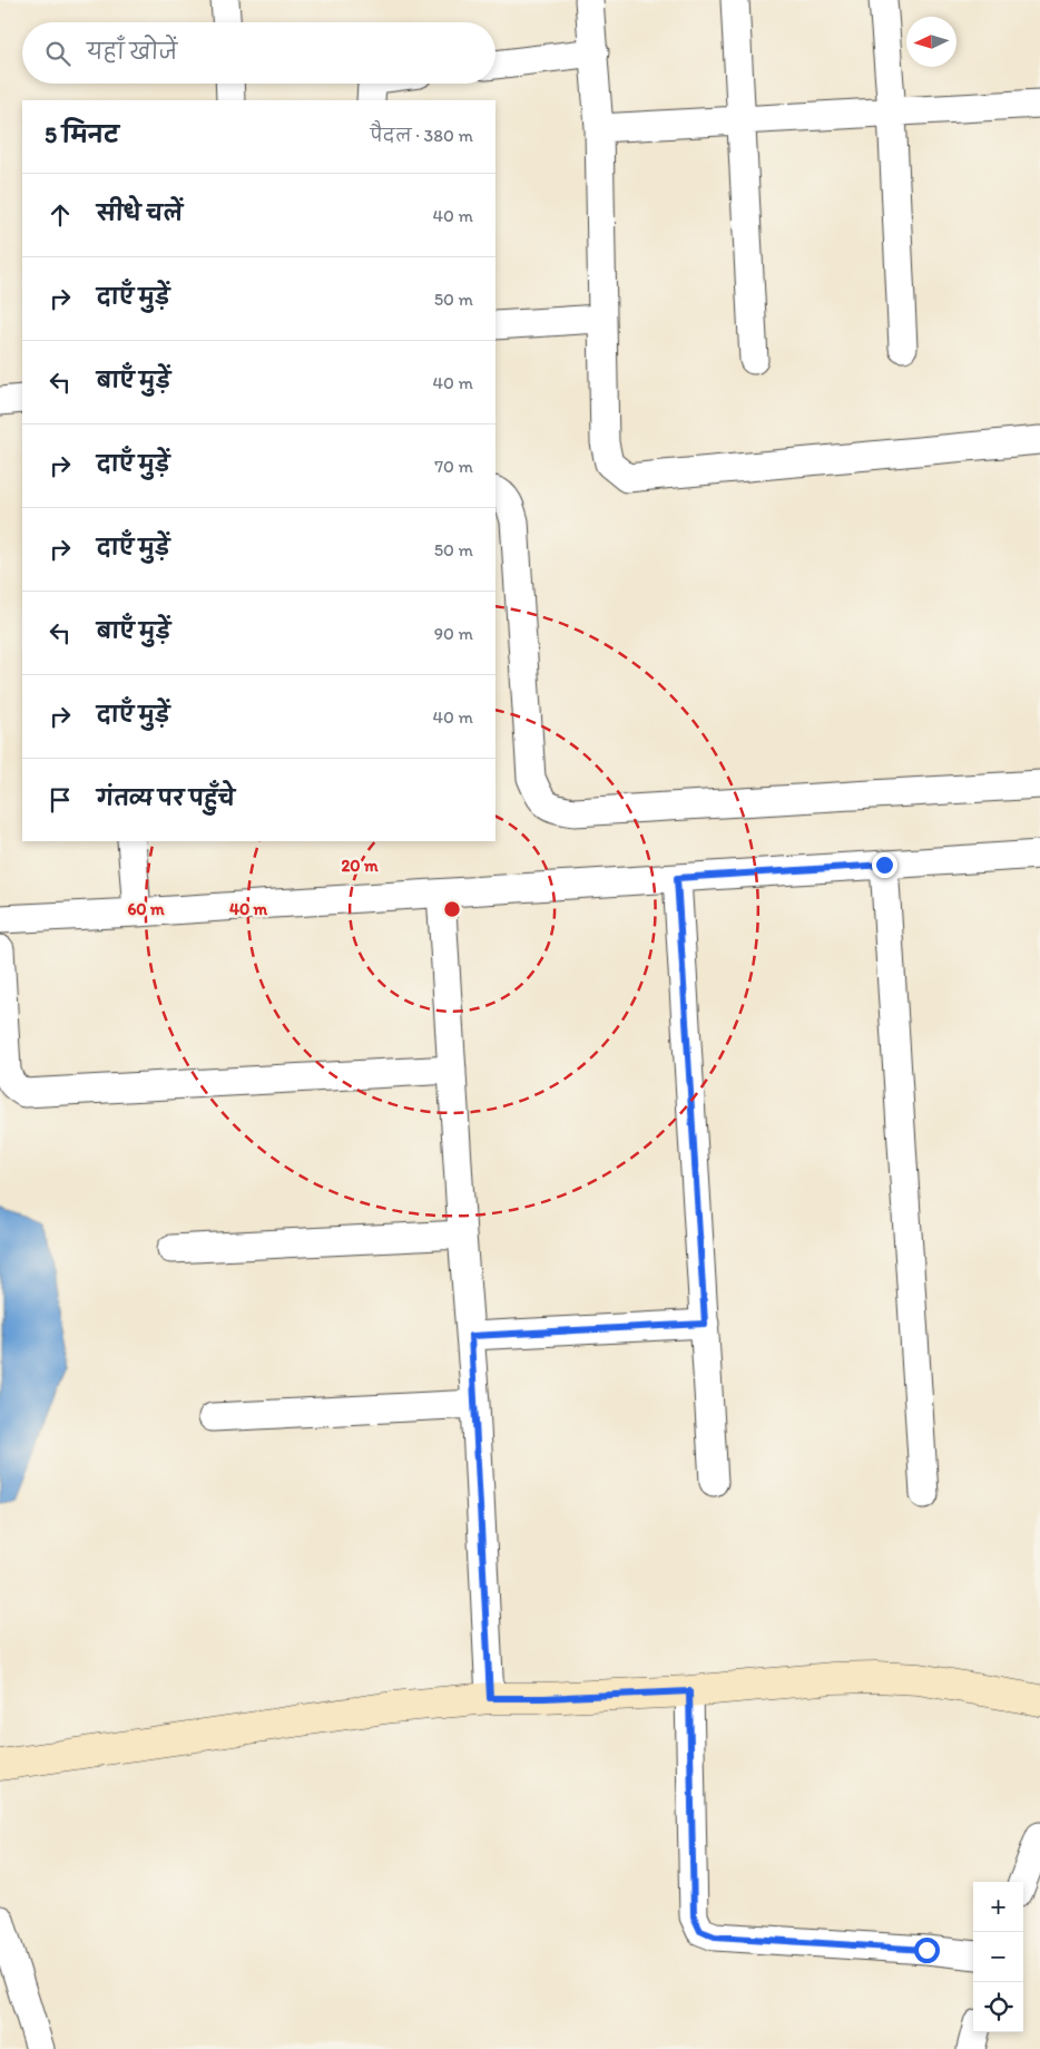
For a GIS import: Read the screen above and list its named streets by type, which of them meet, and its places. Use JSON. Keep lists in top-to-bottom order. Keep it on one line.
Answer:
{"north":"left","page":{"search":"यहाँ खोजें","heading":["5 मिनट","पैदल · 380 m"],"list":[["सीधे चलें","40 m"],["दाएँ मुड़ें","50 m"],["बाएँ मुड़ें","40 m"],["दाएँ मुड़ें","70 m"],["दाएँ मुड़ें","50 m"],["बाएँ मुड़ें","90 m"],["दाएँ मुड़ें","40 m"],"गंतव्य पर पहुँचे"],"map_buttons":["+","−"]},"rings":["20 m","60 m","40 m"]}
